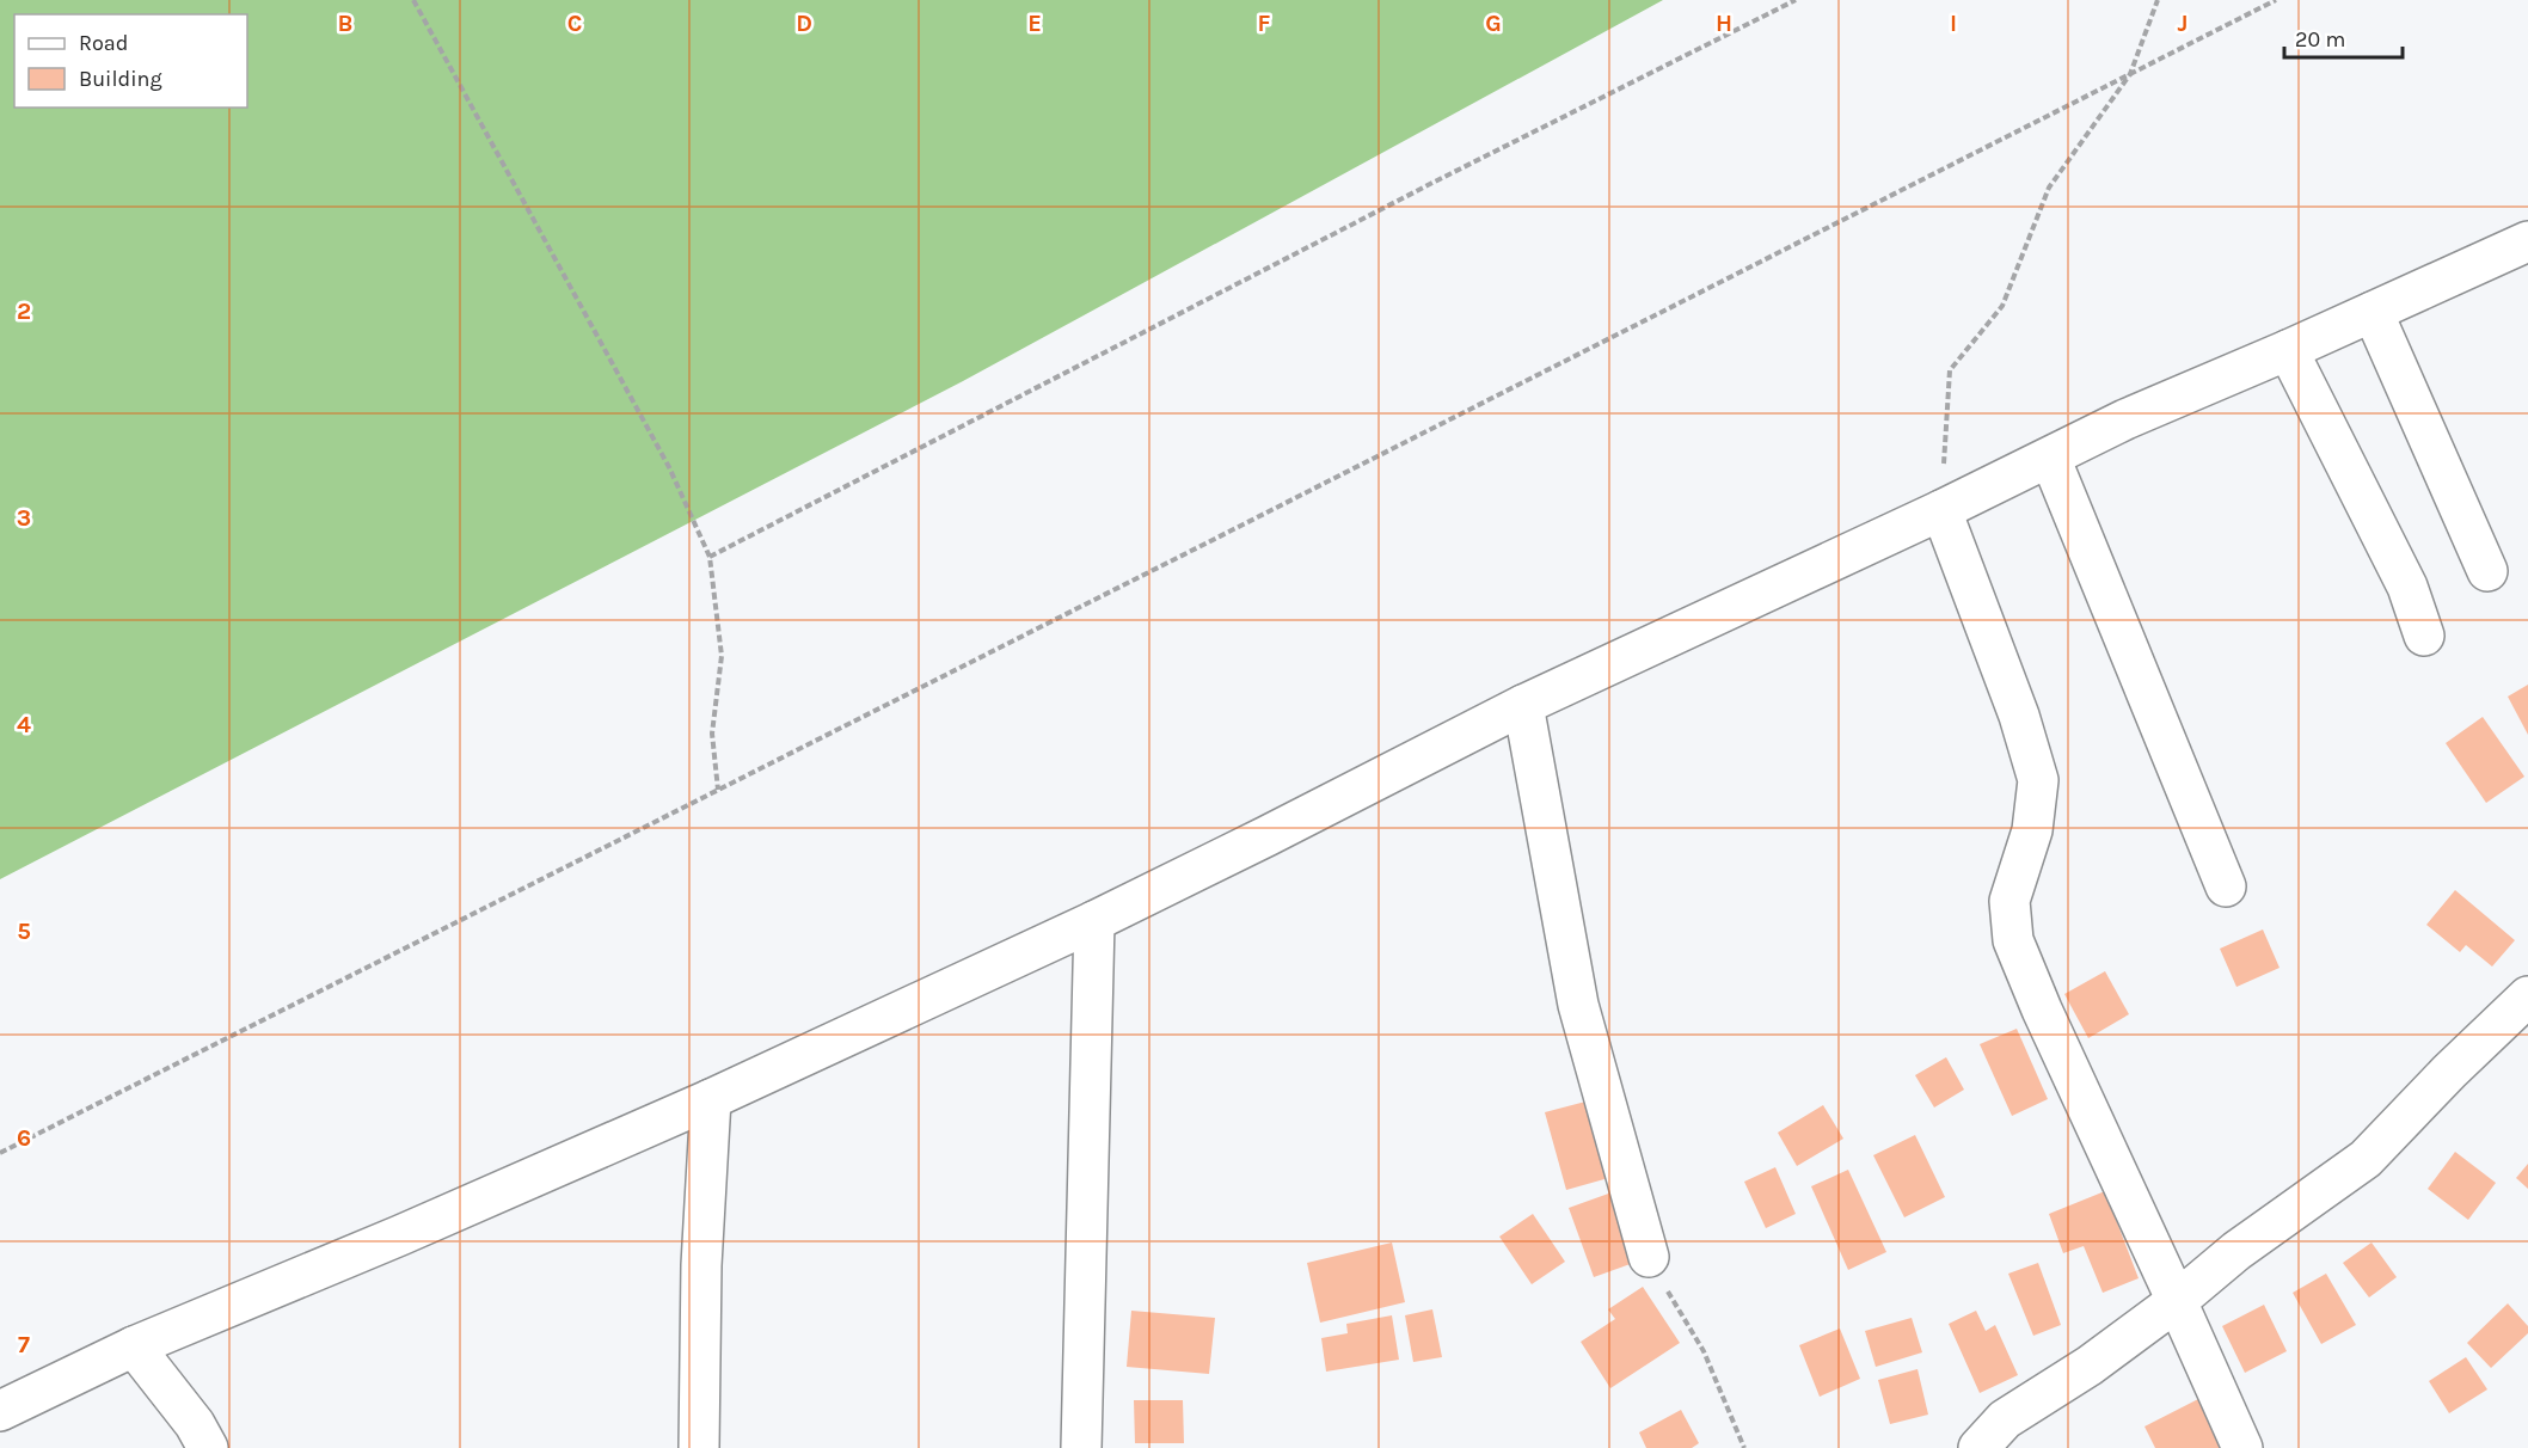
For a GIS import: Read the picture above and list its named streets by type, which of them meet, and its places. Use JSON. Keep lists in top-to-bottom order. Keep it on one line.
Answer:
{"legend":["Road","Building"],"scale_bar":"20 m","grid":{"columns":["B","C","D","E","F","G","H","I","J"],"rows":["2","3","4","5","6","7"]}}
